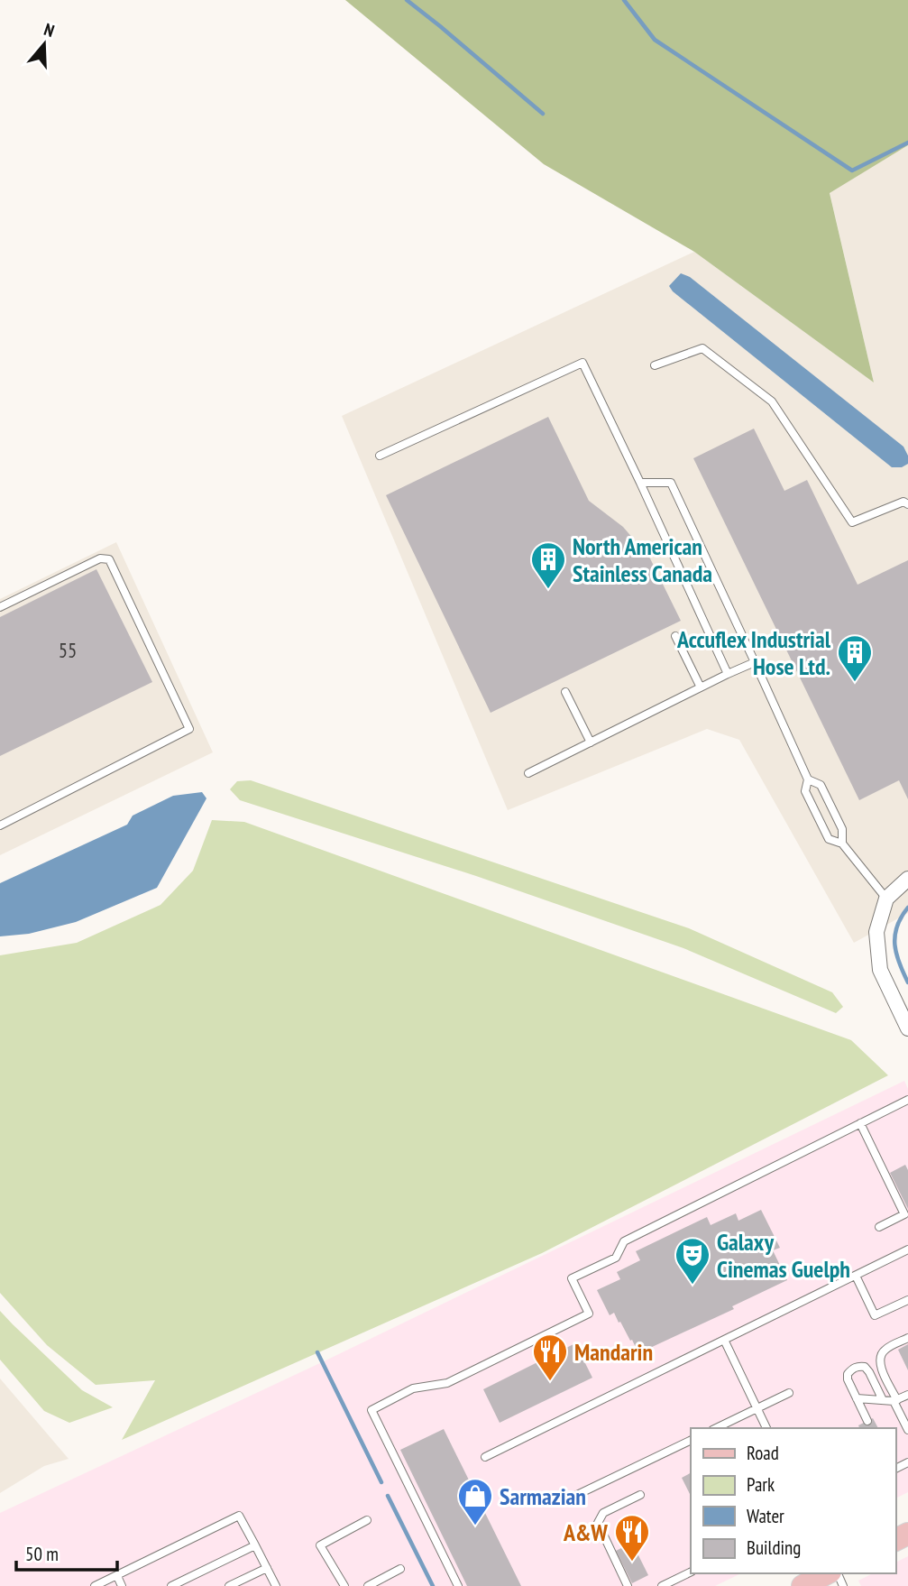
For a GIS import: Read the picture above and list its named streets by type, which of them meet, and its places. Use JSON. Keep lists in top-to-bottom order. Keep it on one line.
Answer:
{"places":{"building":["North American Stainless Canada","Accuflex Industrial Hose Ltd."],"theatre":["Galaxy Cinemas Guelph"],"restaurant":["Mandarin","A&W"],"shop":["Sarmazian"]},"house_numbers":["55"],"legend":["Road","Park","Water","Building"],"scale_bar":"50 m","north":"top"}
